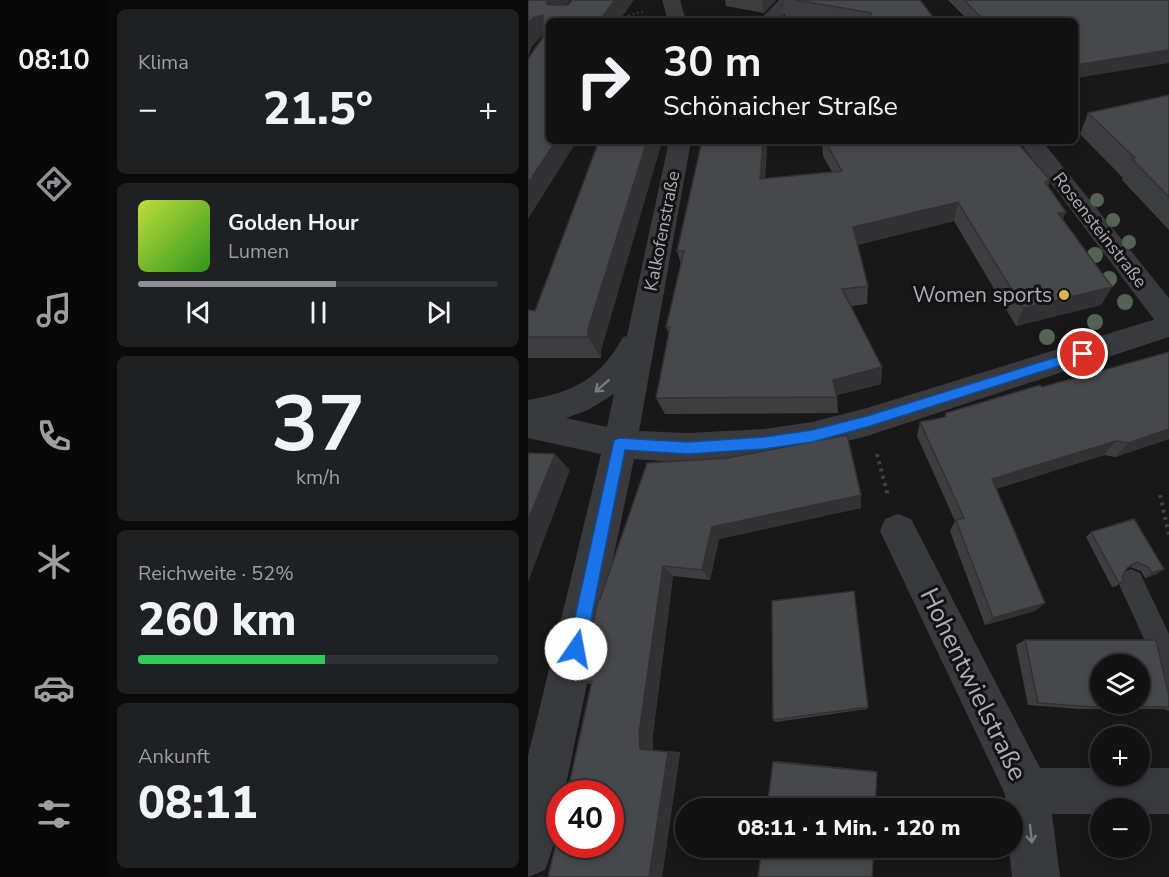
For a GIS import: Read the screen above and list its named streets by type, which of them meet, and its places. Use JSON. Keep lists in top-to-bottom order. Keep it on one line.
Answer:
{"streets":{"street":["Rosensteinstraße","Kalkofenstraße","Hohentwielstraße"]},"places":["Women sports"],"page":{"tabs":"08:10","tile":["Klima",["37","km/h"],["Reichweite · 52%","260 km"],["Ankunft","08:11"]],"turn":["30 m","Schönaicher Straße"],"heat":["−","21.5°","+"],"song":["Golden Hour","Lumen"],"map_buttons":["+","−"],"limit":"40","trip":"08:11 · 1 Min. · 120 m"}}
